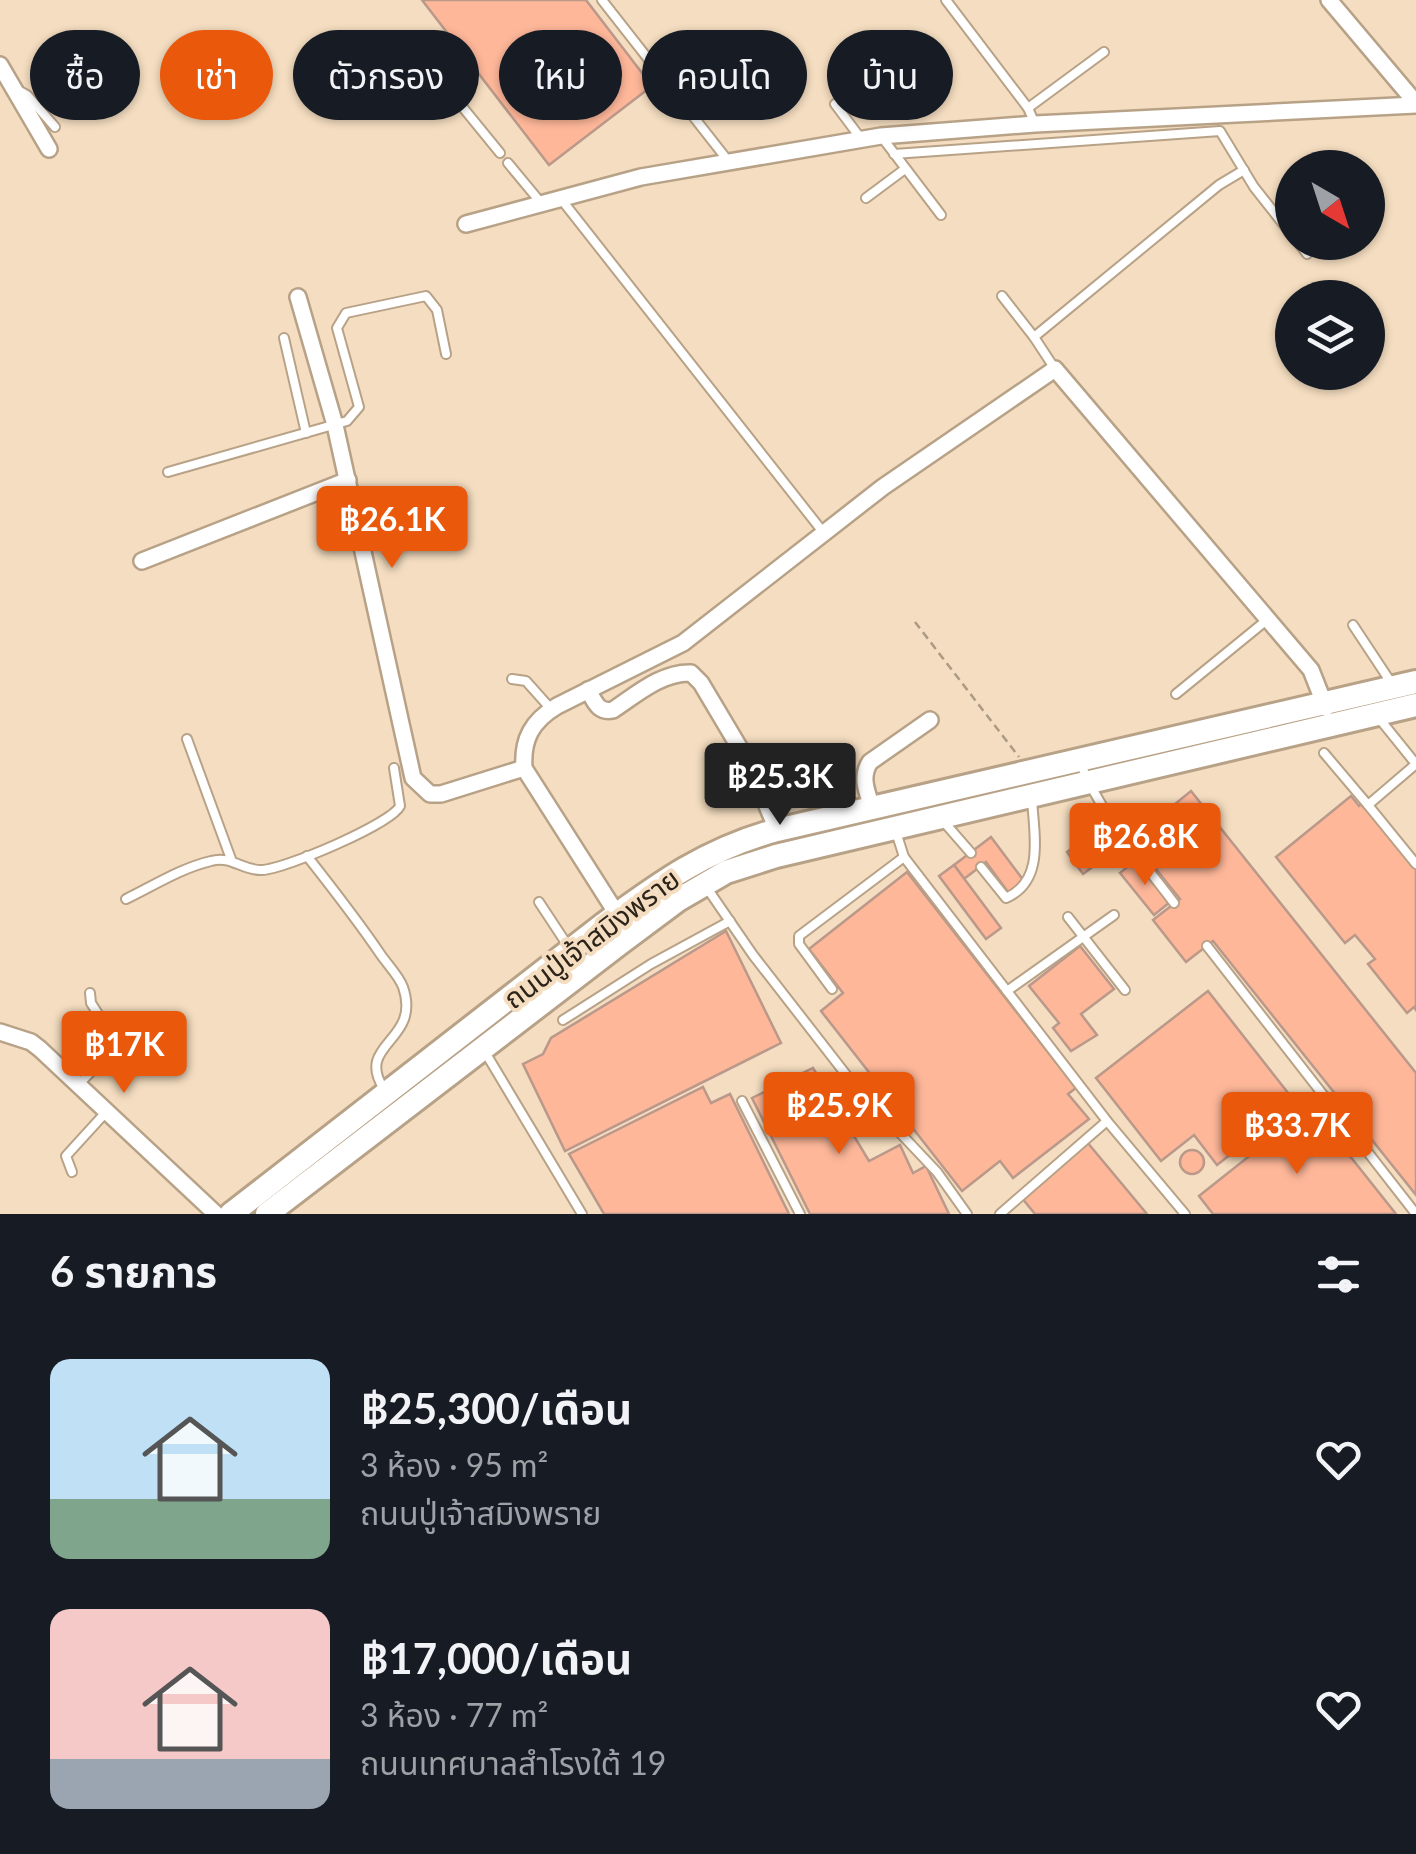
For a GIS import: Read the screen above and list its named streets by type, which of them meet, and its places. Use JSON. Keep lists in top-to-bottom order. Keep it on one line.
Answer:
{"streets":{"main road":["ถนนปู่เจ้าสมิงพราย"]},"north":"bottom right","page":{"chip":["ซื้อ","เช่า","ตัวกรอง","ใหม่","คอนโด","บ้าน"],"price":["฿26.1K","฿25.3K","฿26.8K","฿17K","฿25.9K","฿33.7K"],"heading":"6 รายการ","list":[{"name":"฿25,300/เดือน","note":"3 ห้อง · 95 m² · ถนนปู่เจ้าสมิงพราย"},{"name":"฿17,000/เดือน","note":"3 ห้อง · 77 m² · ถนนเทศบาลสำโรงใต้ 19"}]}}
